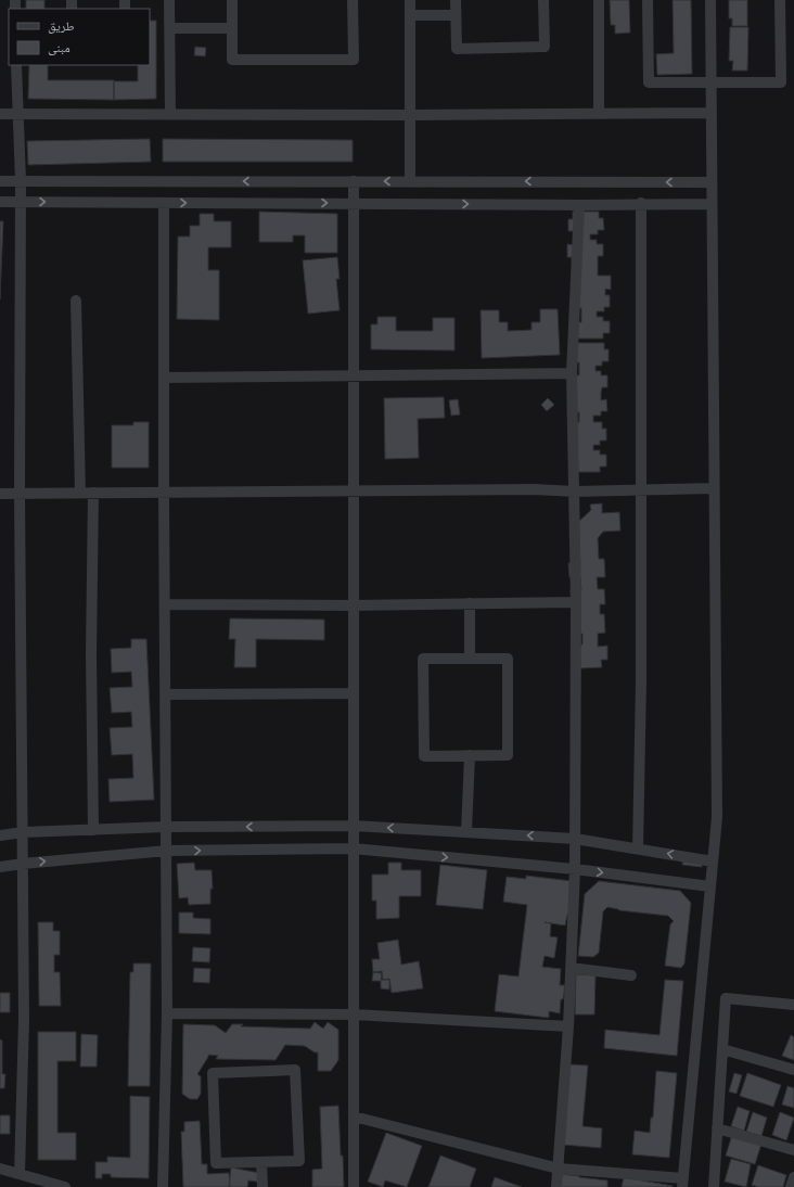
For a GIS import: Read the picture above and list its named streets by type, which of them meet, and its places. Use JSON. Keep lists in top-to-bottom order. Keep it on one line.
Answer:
{"legend":["طريق","مبنى"]}
